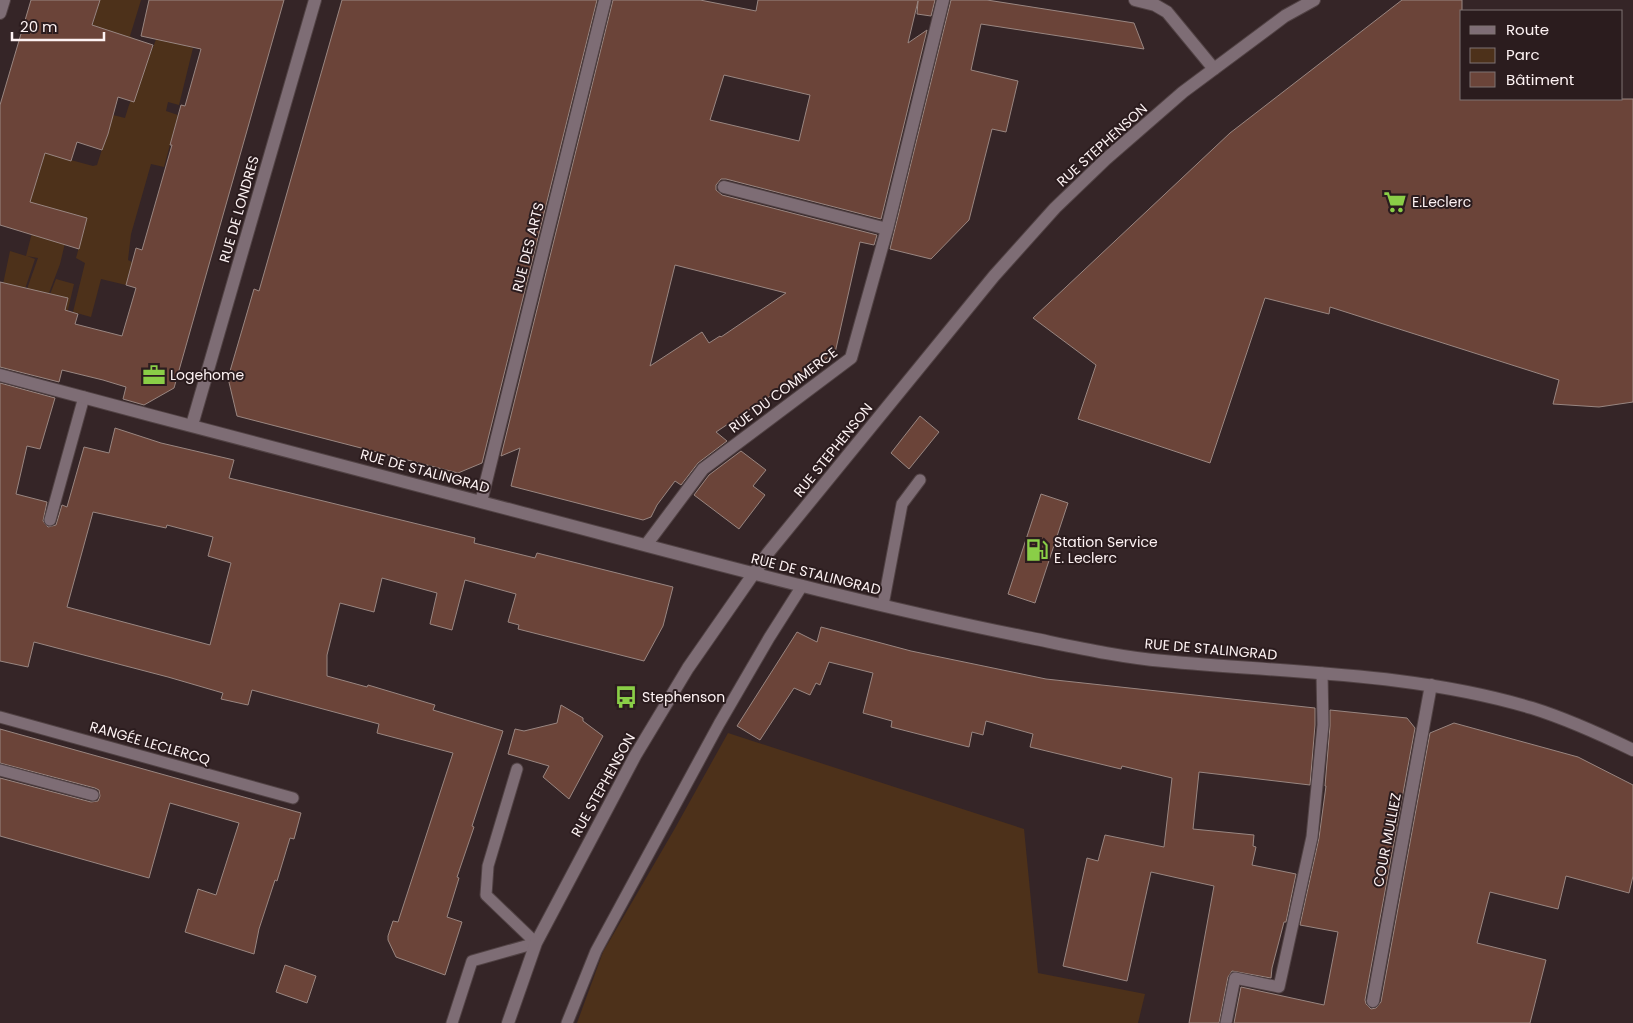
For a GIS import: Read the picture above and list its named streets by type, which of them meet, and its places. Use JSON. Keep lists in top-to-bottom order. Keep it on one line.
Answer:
{"streets":{"street":["RUE STEPHENSON","RUE DE LONDRES","RUE DES ARTS","RUE DU COMMERCE","RUE DE STALINGRAD","COUR MULLIEZ"],"lane":["RANGÉE LECLERCQ"]},"crossings":[["RUE STEPHENSON","RUE DE STALINGRAD"],["RUE DE LONDRES","RUE DE STALINGRAD"],["RUE DES ARTS","RUE DE STALINGRAD"],["RUE DU COMMERCE","RUE DE STALINGRAD"],["RUE DE STALINGRAD","COUR MULLIEZ"]],"places":{"supermarket":["E.Leclerc"],"office":["Logehome"],"fuel station":["Station Service E. Leclerc"],"bus stop":["Stephenson"]},"legend":["Route","Parc","Bâtiment"],"scale_bar":"20 m"}
